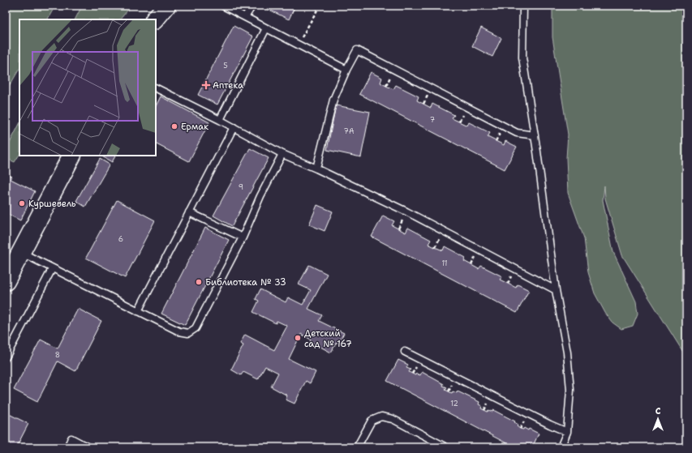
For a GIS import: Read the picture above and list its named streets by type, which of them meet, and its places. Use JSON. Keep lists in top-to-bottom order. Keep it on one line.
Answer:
{"places":{"health":["Аптека"],"other":["Ермак","Куршевель","Библиотека № 33","Детский сад № 167"]},"house_numbers":["5","7","7А","9","6","11","8","12"],"north":"top"}
